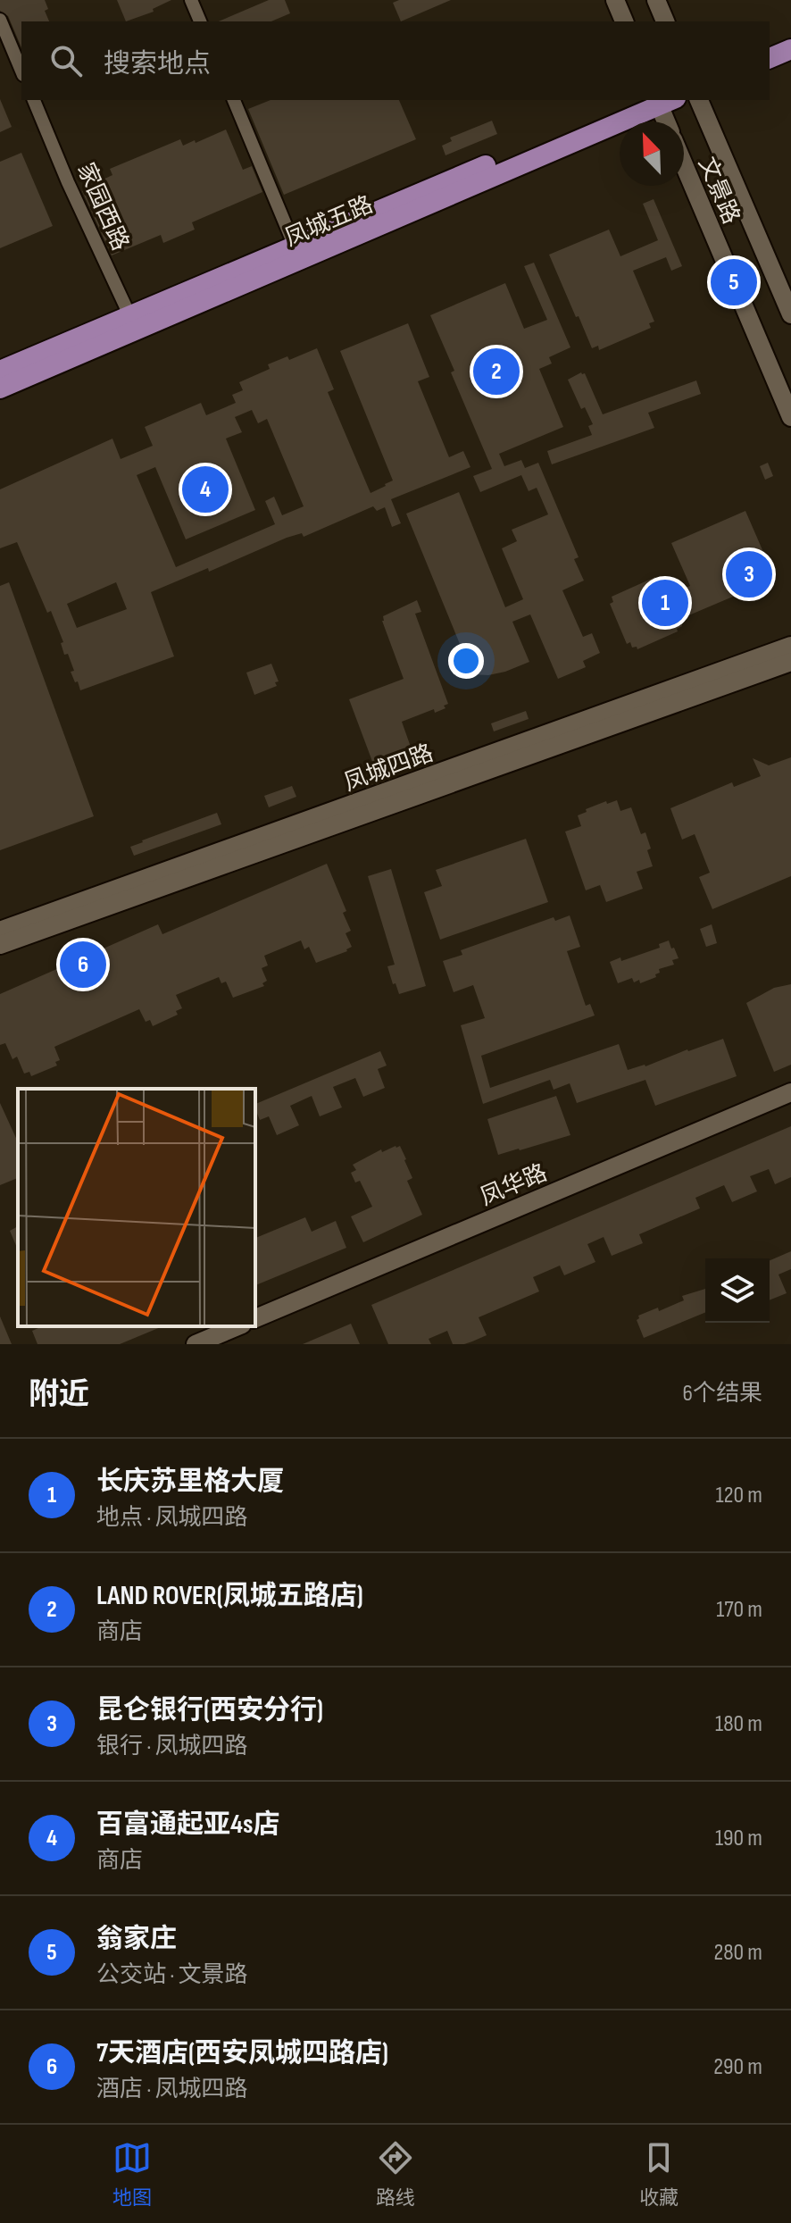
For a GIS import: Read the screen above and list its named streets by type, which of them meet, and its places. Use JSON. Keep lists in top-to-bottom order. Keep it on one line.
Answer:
{"streets":{"main road":["凤城五路"],"street":["文景路","家园西路","凤城四路","凤华路"]},"crossings":[["家园西路","凤城五路"]],"north":"top left","page":{"search":"搜索地点","pins":["5","2","4","3","1","6"],"heading":["附近","6个结果"],"list":[{"mark":"1","name":"长庆苏里格大厦","note":"地点 · 凤城四路","value":"120 m"},{"mark":"2","name":"LAND ROVER(凤城五路店)","note":"商店","value":"170 m"},{"mark":"3","name":"昆仑银行(西安分行)","note":"银行 · 凤城四路","value":"180 m"},{"mark":"4","name":"百富通起亚4s店","note":"商店","value":"190 m"},{"mark":"5","name":"翁家庄","note":"公交站 · 文景路","value":"280 m"},{"mark":"6","name":"7天酒店(西安凤城四路店)","note":"酒店 · 凤城四路","value":"290 m"}],"nav":["地图","路线","收藏"]}}
